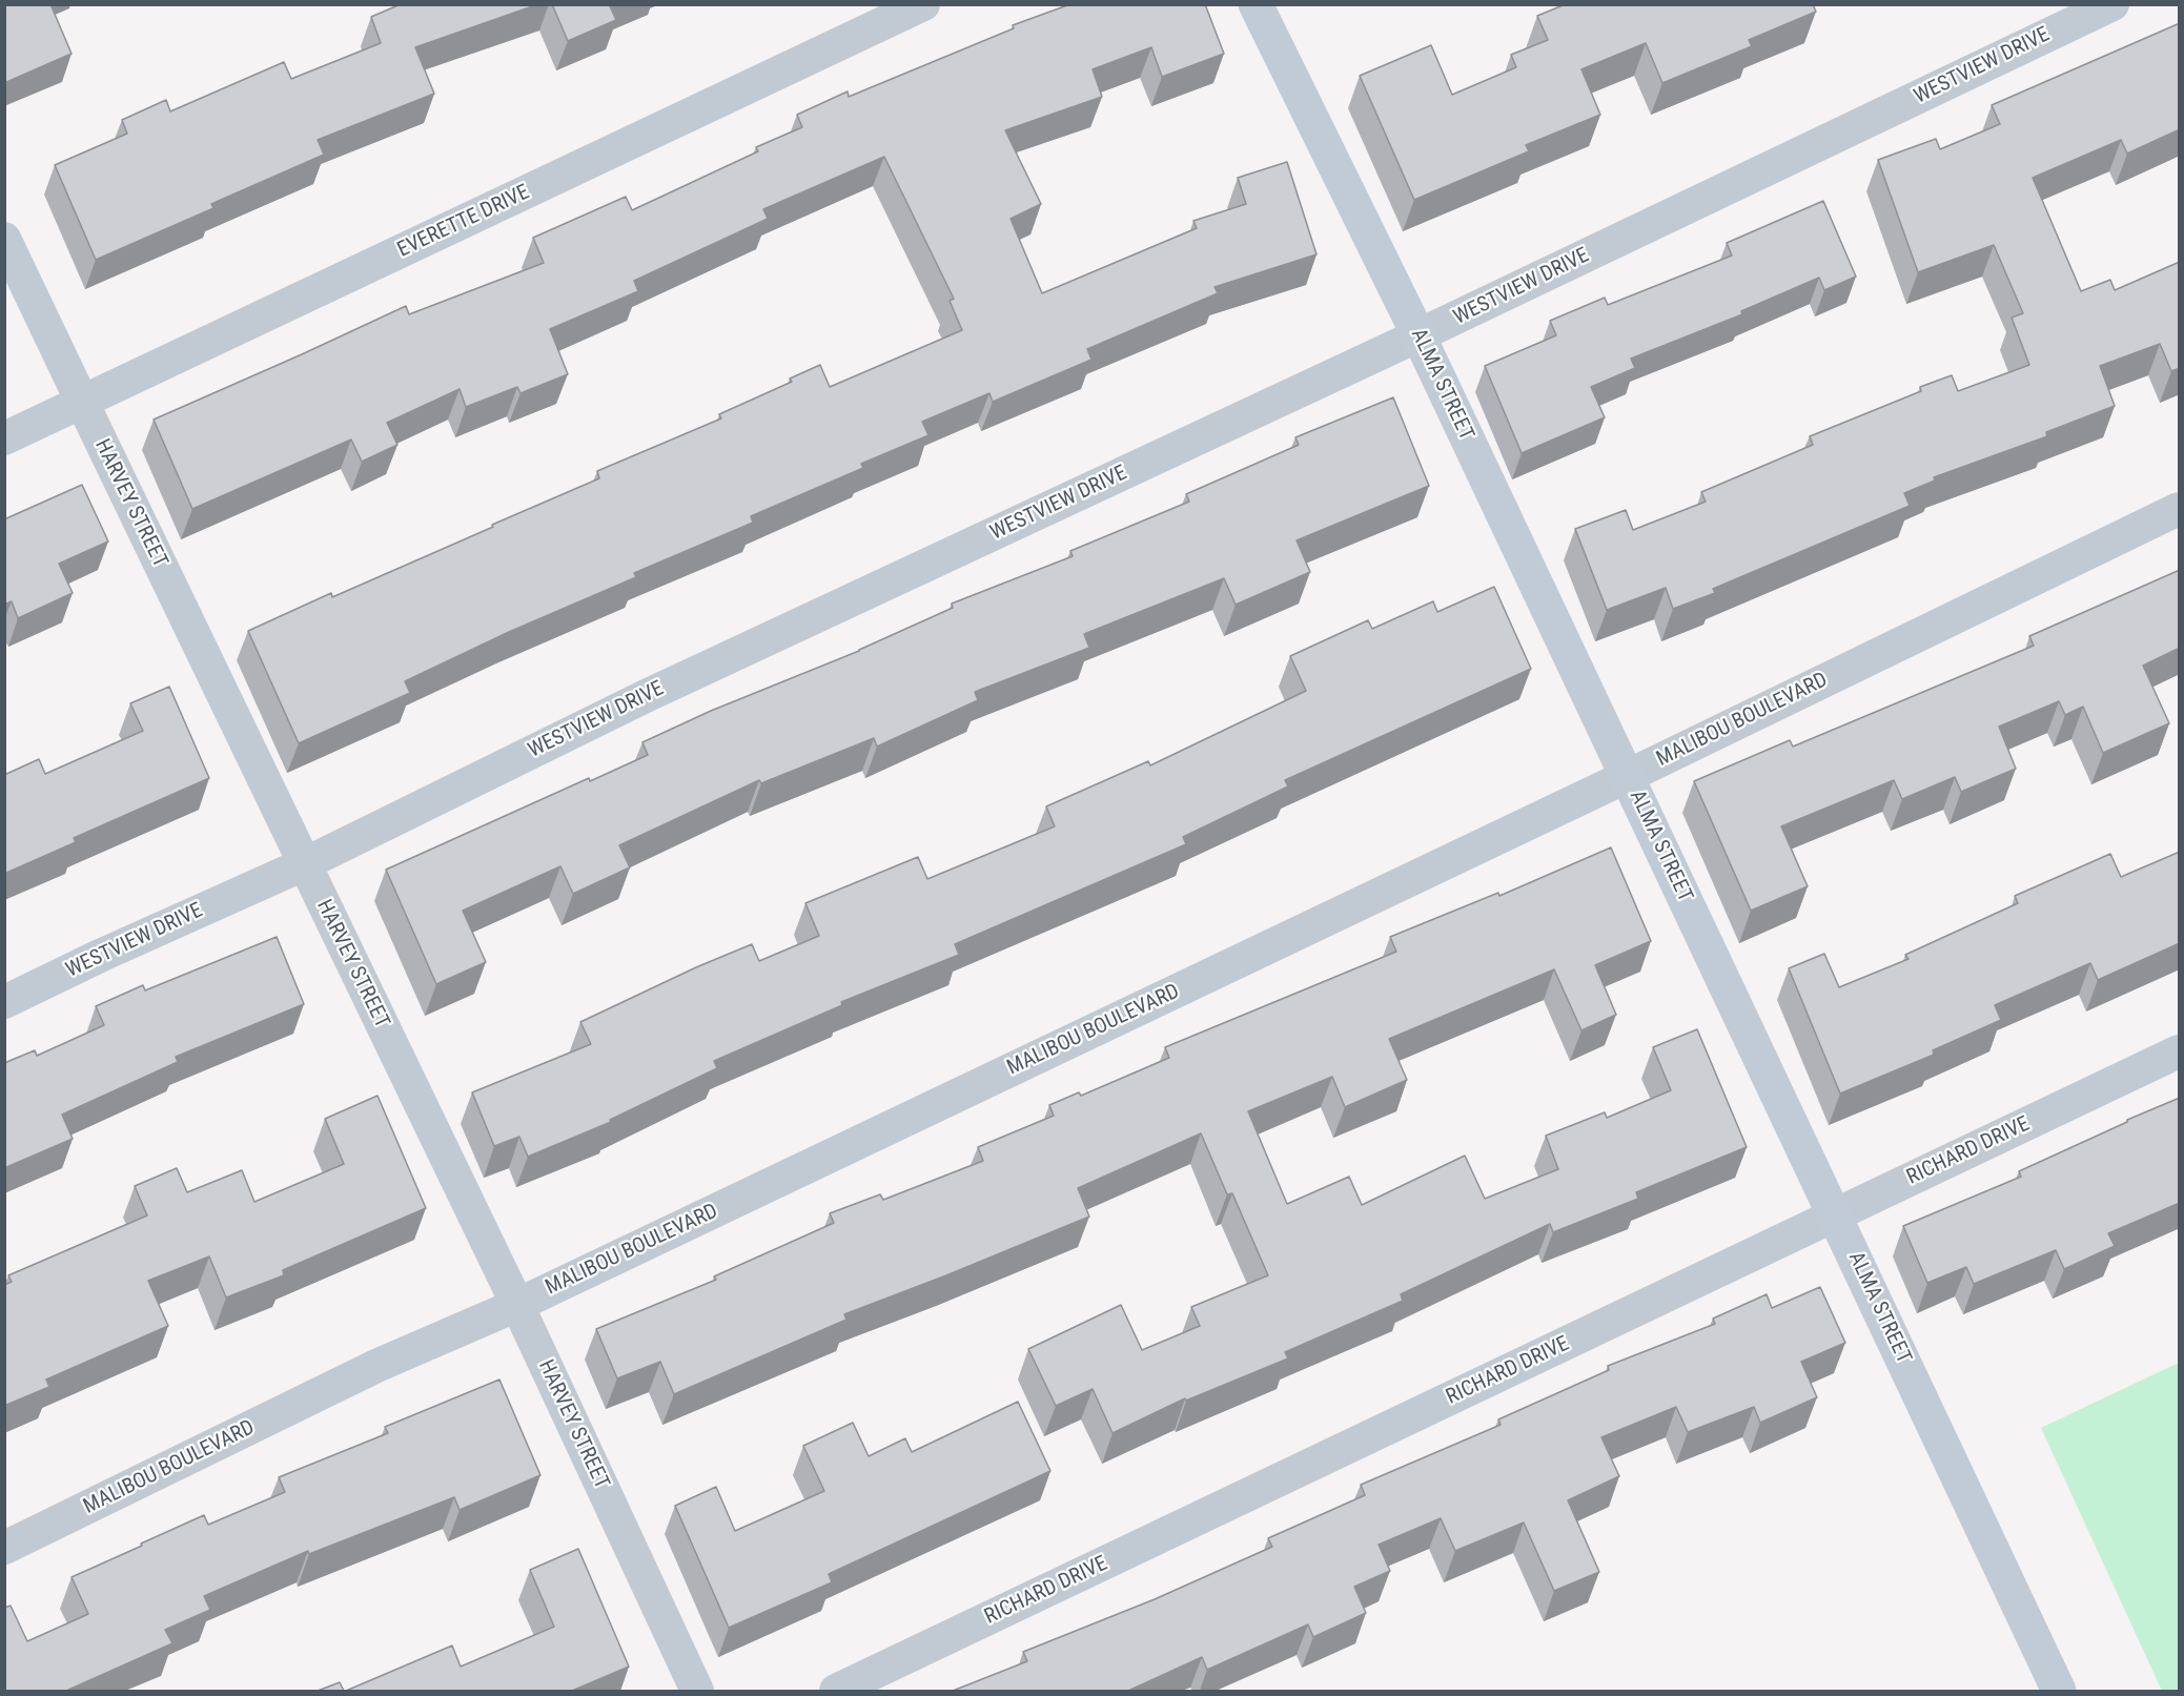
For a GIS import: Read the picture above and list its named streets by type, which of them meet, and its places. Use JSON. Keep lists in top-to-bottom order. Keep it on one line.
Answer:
{"streets":{"street":["WESTVIEW DRIVE","EVERETTE DRIVE","ALMA STREET","HARVEY STREET","MALIBOU BOULEVARD","RICHARD DRIVE"]},"crossings":[["WESTVIEW DRIVE","ALMA STREET"],["WESTVIEW DRIVE","HARVEY STREET"],["EVERETTE DRIVE","HARVEY STREET"],["ALMA STREET","MALIBOU BOULEVARD"],["ALMA STREET","RICHARD DRIVE"],["HARVEY STREET","MALIBOU BOULEVARD"]]}
